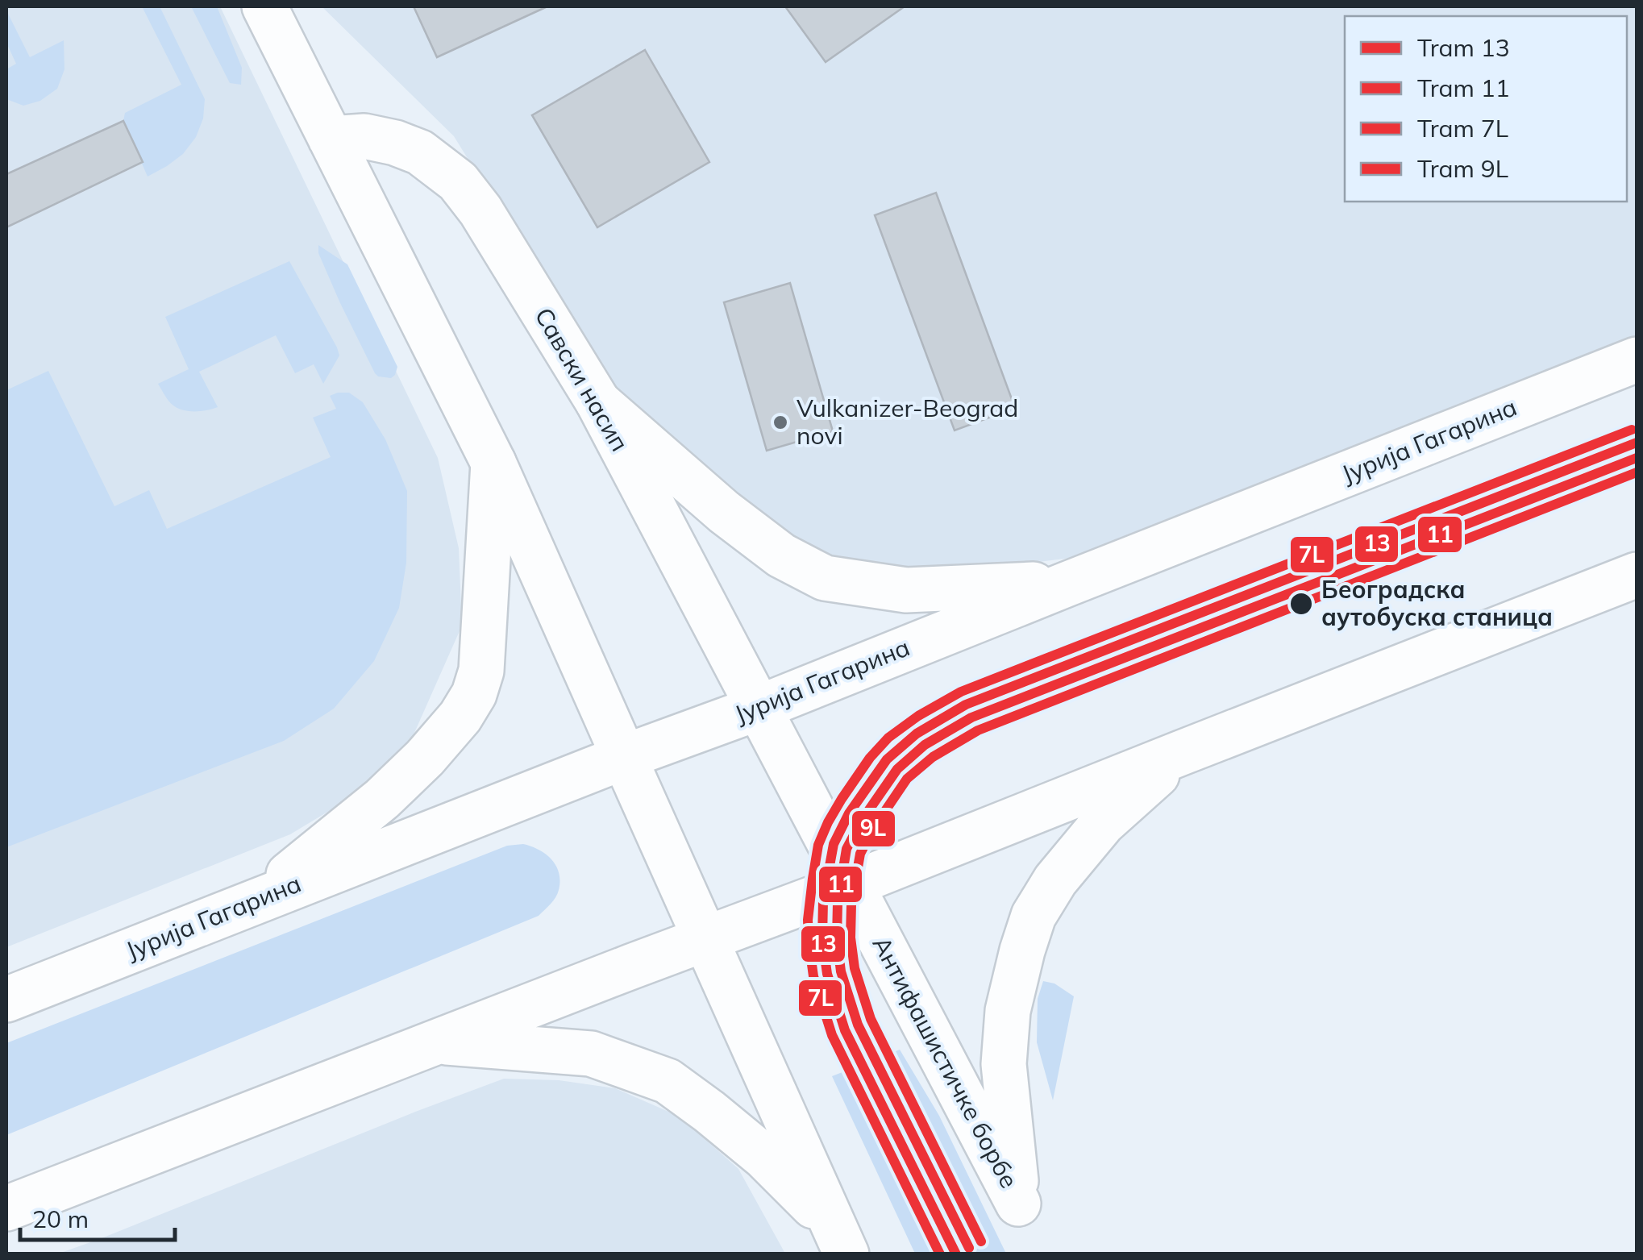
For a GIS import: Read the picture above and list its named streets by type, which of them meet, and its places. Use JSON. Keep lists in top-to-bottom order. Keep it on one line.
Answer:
{"streets":{"main road":["Савски насип","Јурија Гагарина","Антифашистичке борбе"]},"crossings":[["Савски насип","Јурија Гагарина"],["Савски насип","Антифашистичке борбе"],["Јурија Гагарина","Антифашистичке борбе"]],"places":["Vulkanizer-Beograd novi","Београдска аутобуска станица"],"lines":["tram line 7L","tram line 13","tram line 11","tram line 9L"],"legend":["Tram 13","Tram 11","Tram 7L","Tram 9L"],"scale_bar":"20 m"}
